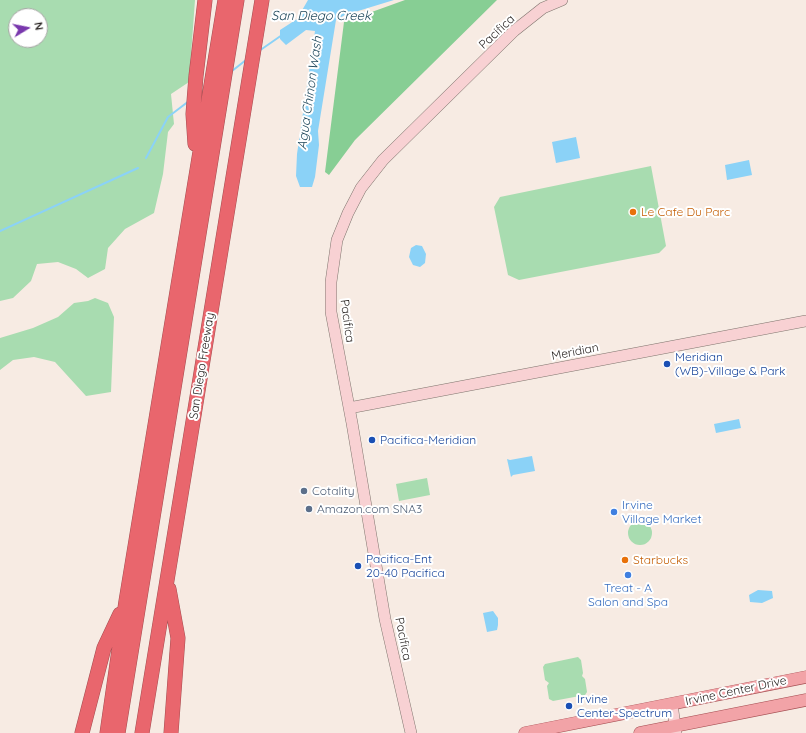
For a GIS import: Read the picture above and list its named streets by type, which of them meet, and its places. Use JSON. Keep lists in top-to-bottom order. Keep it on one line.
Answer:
{"streets":{"highway":["San Diego Freeway"],"main road":["Irvine Center Drive"],"street":["Pacifica","Meridian"]},"crossings":[["Pacifica","Meridian"]],"water":["San Diego Creek","Agua Chinon Wash"],"places":["Le Cafe Du Parc","Meridian (WB)-Village & Park","Pacifica-Meridian","Cotality","Amazon.com SNA3","Irvine Village Market","Starbucks","Pacifica-Ent 20-40 Pacifica","Treat - A Salon and Spa","Irvine Center-Spectrum"],"north":"right"}
